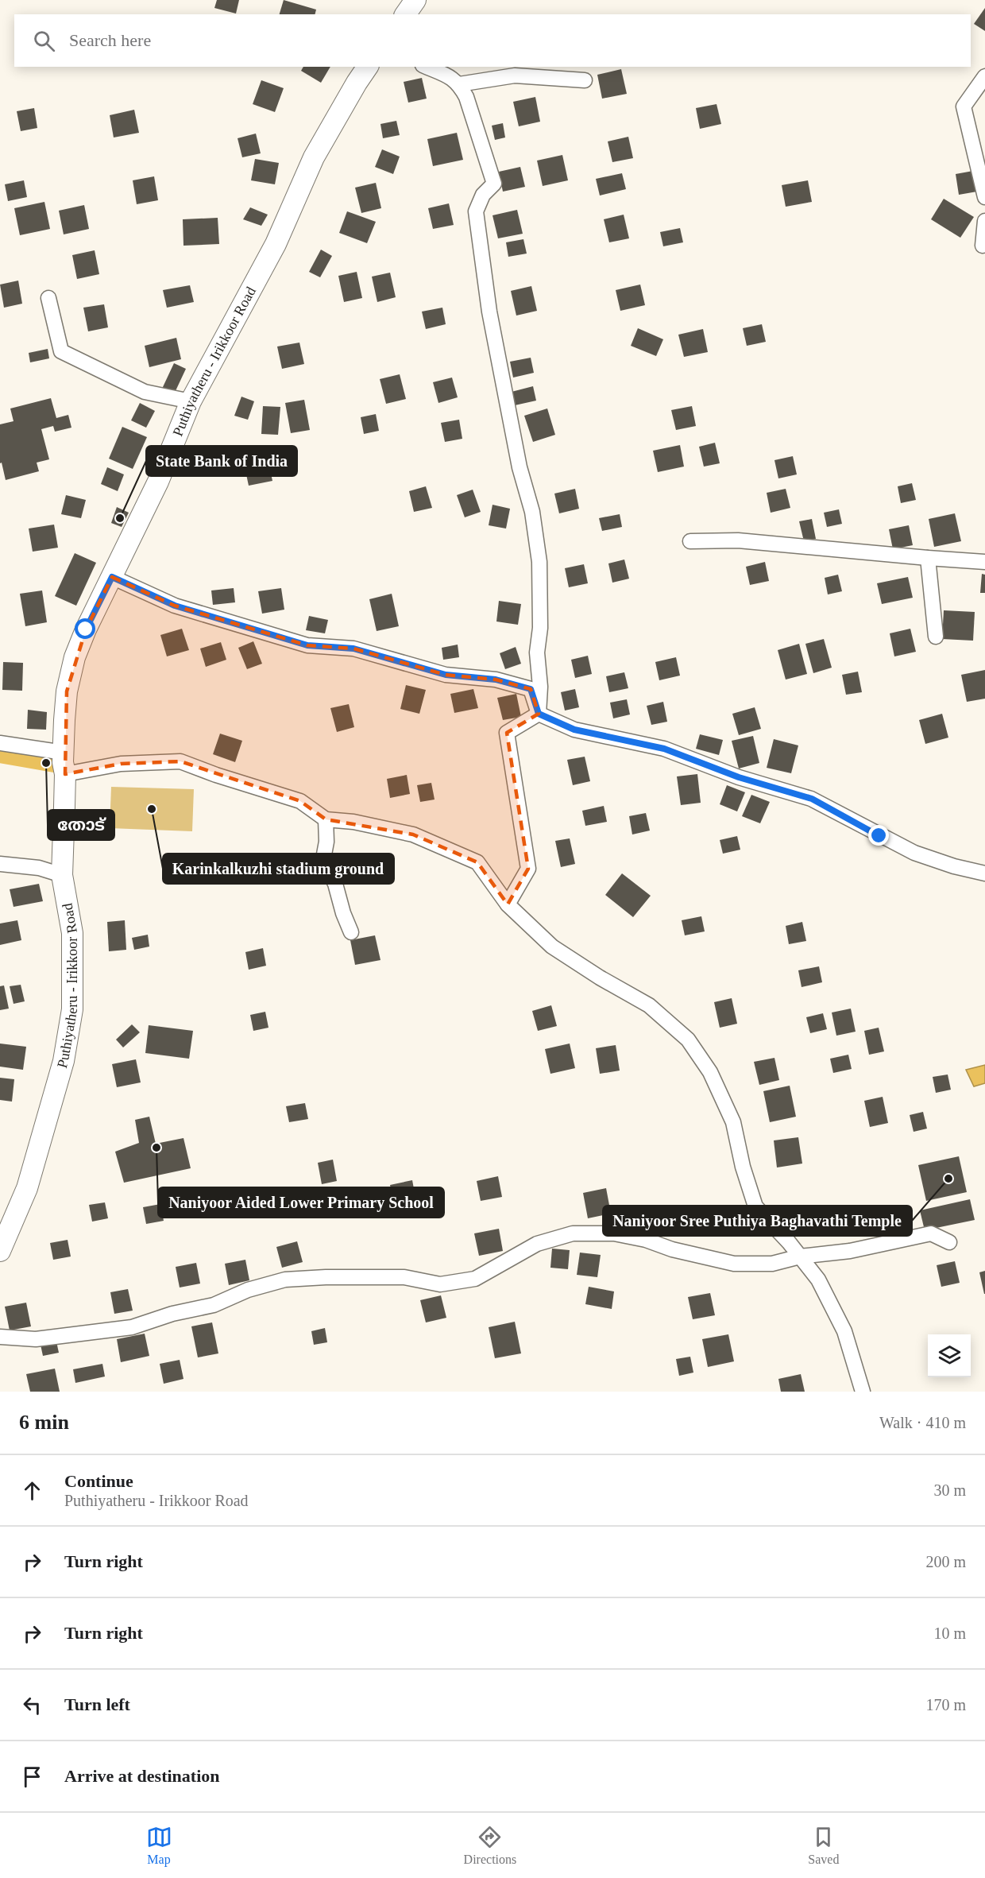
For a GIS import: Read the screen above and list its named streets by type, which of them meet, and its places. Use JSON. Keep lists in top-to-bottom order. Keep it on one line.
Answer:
{"streets":{"main road":["Puthiyatheru - Irikkoor Road"]},"places":["State Bank of India","തോട്","Karinkalkuzhi stadium ground","Naniyoor Aided Lower Primary School","Naniyoor Sree Puthiya Baghavathi Temple"],"page":{"search":"Search here","heading":["6 min","Walk · 410 m"],"list":[["Continue","Puthiyatheru - Irikkoor Road","30 m"],["Turn right","200 m"],["Turn right","10 m"],["Turn left","170 m"],"Arrive at destination"],"nav":["Map","Directions","Saved"]}}
